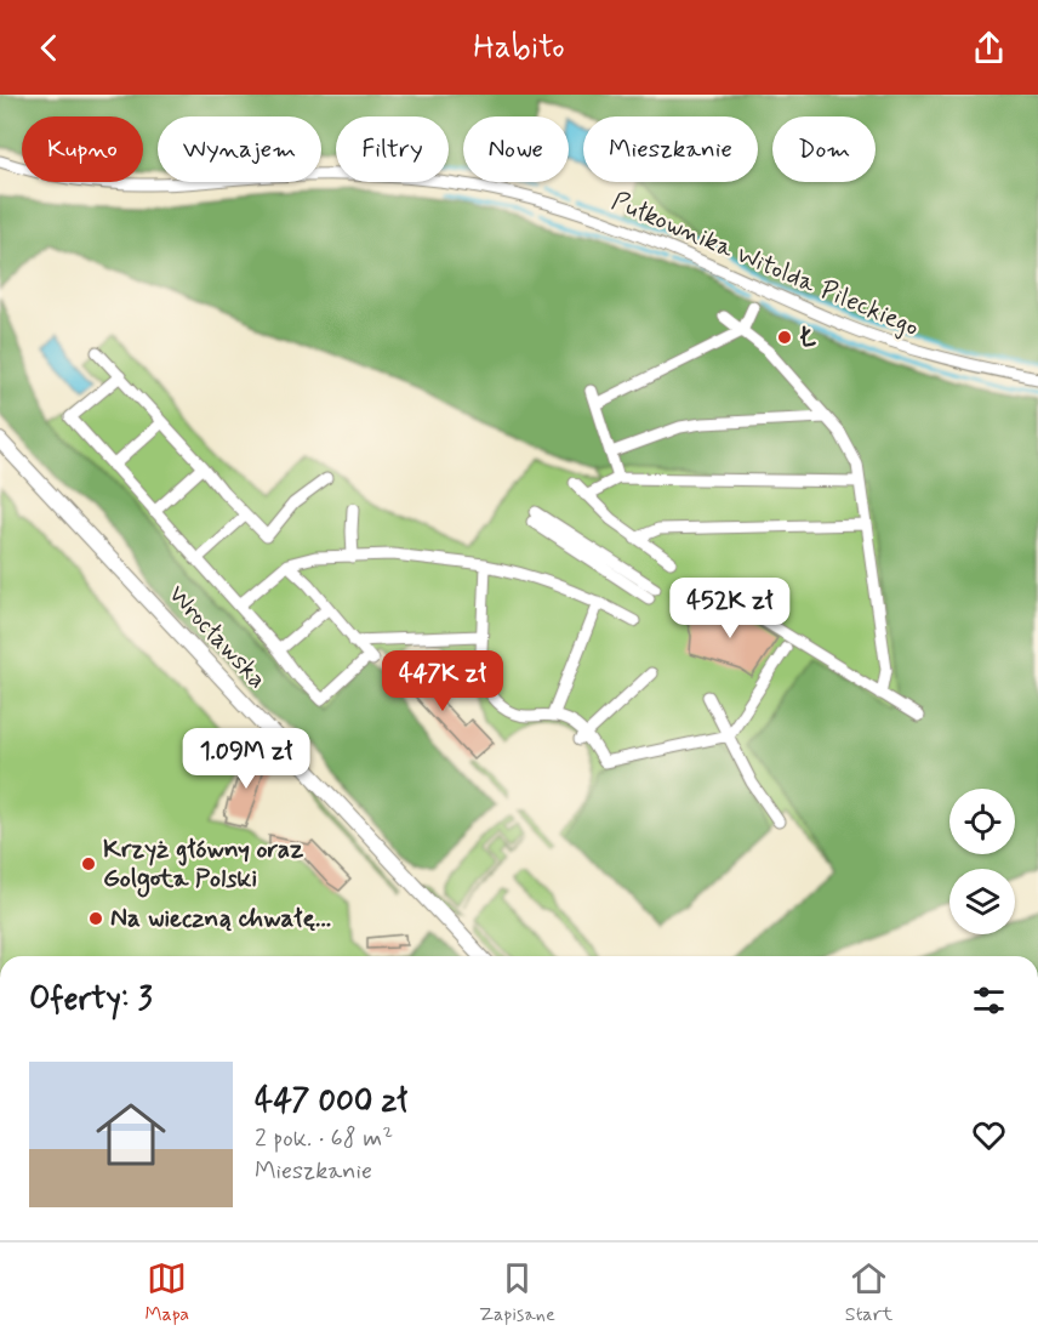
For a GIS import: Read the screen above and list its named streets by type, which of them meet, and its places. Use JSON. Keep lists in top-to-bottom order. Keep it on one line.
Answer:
{"streets":{"main road":["Wrocławska"],"street":["Pułkownika Witolda Pileckiego"]},"places":["Ł","Krzyż główny oraz Golgota Polski","Na wieczną chwałę..."],"page":{"header":"Habito","chip":["Kupno","Wynajem","Filtry","Nowe","Mieszkanie","Dom"],"price":["452K zł","447K zł","1.09M zł"],"heading":"Oferty: 3","list":[{"name":"447 000 zł","note":"2 pok. · 68 m² · Mieszkanie"}],"tabs":["Mapa","Zapisane","Start"]}}
